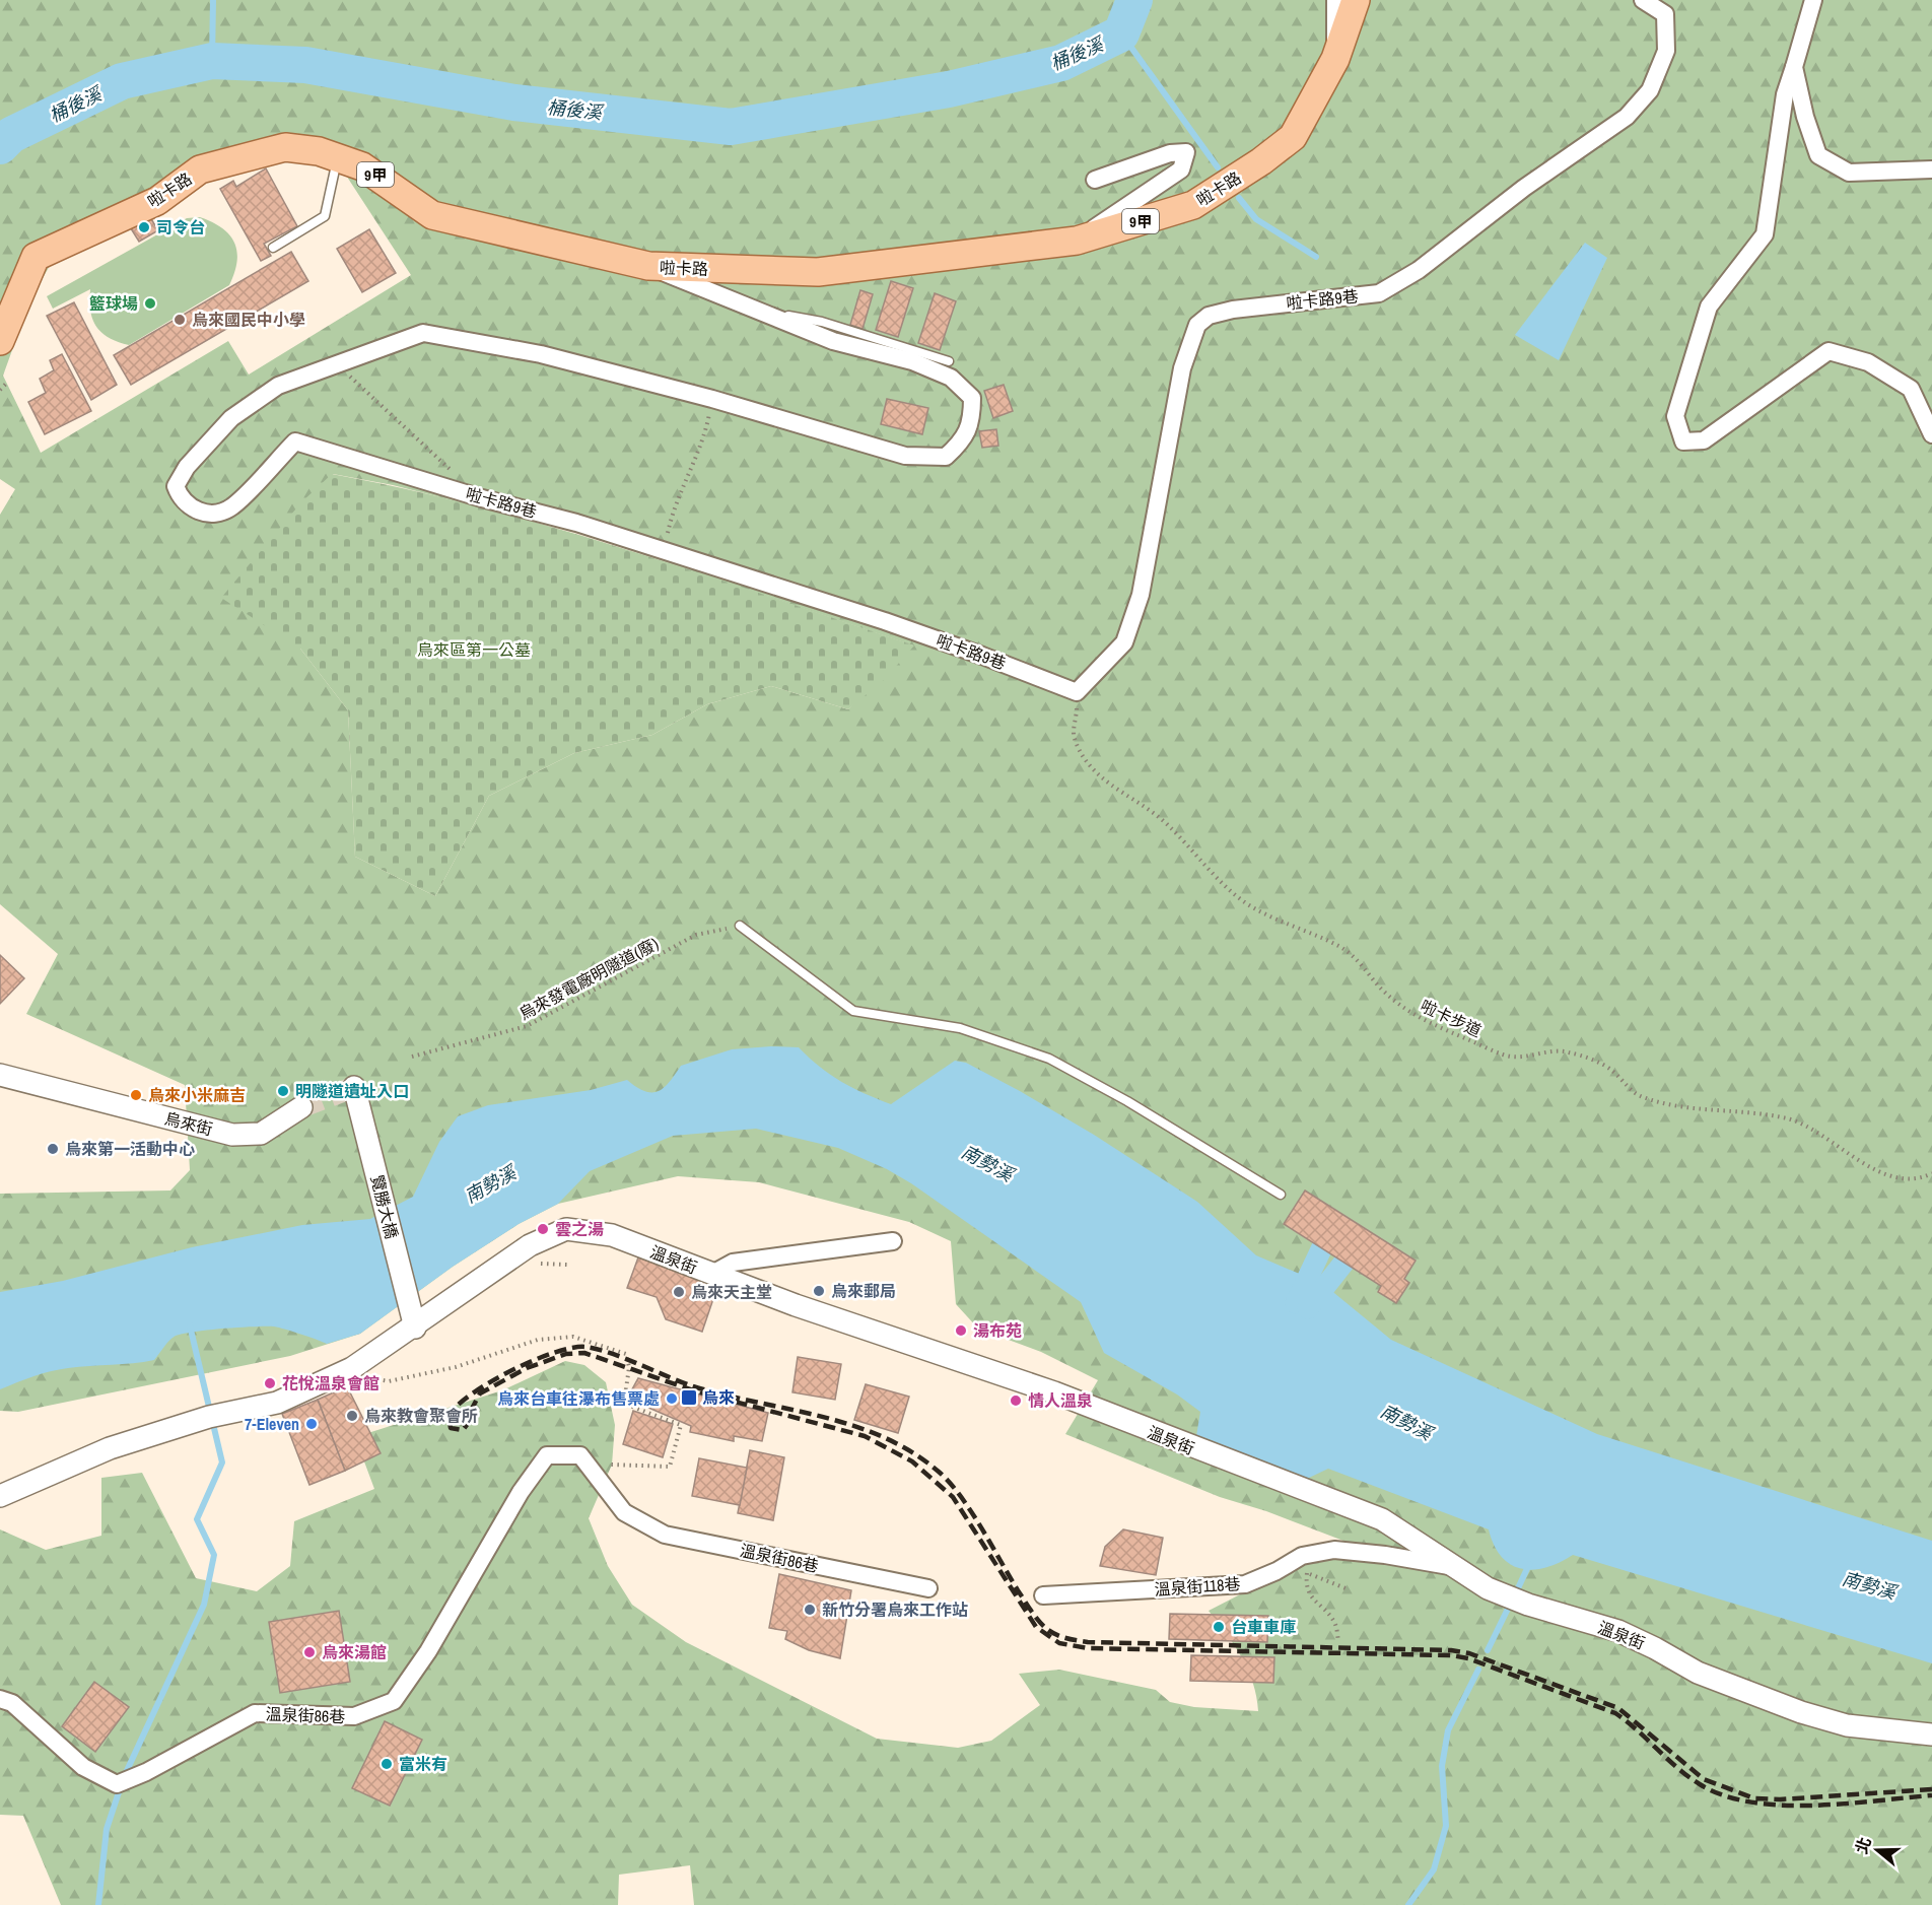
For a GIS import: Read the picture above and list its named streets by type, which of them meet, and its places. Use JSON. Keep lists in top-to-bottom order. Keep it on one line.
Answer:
{"streets":{"main road":["9甲","啦卡路"],"street":["啦卡路9巷","烏來街","覽勝大橋","溫泉街","溫泉街86巷","溫泉街118巷"],"path":["烏來發電廠明隧道(廢)","啦卡步道"]},"crossings":[["啦卡路","啦卡路9巷"],["啦卡路9巷","啦卡步道"],["覽勝大橋","溫泉街"],["溫泉街","溫泉街118巷"]],"water":["桶後溪","南勢溪"],"parks":["烏來區第一公墓"],"places":{"other":["司令台","籃球場","烏來國民中小學","明隧道遺址入口","烏來小米麻吉","烏來第一活動中心","雲之湯","烏來郵局","烏來天主堂","湯布苑","花悅溫泉會館","烏來台車往瀑布售票處","情人溫泉","烏來教會聚會所","7-Eleven","新竹分署烏來工作站","台車車庫","烏來湯館","富米有"],"transit":["烏來"]},"north":"left"}
